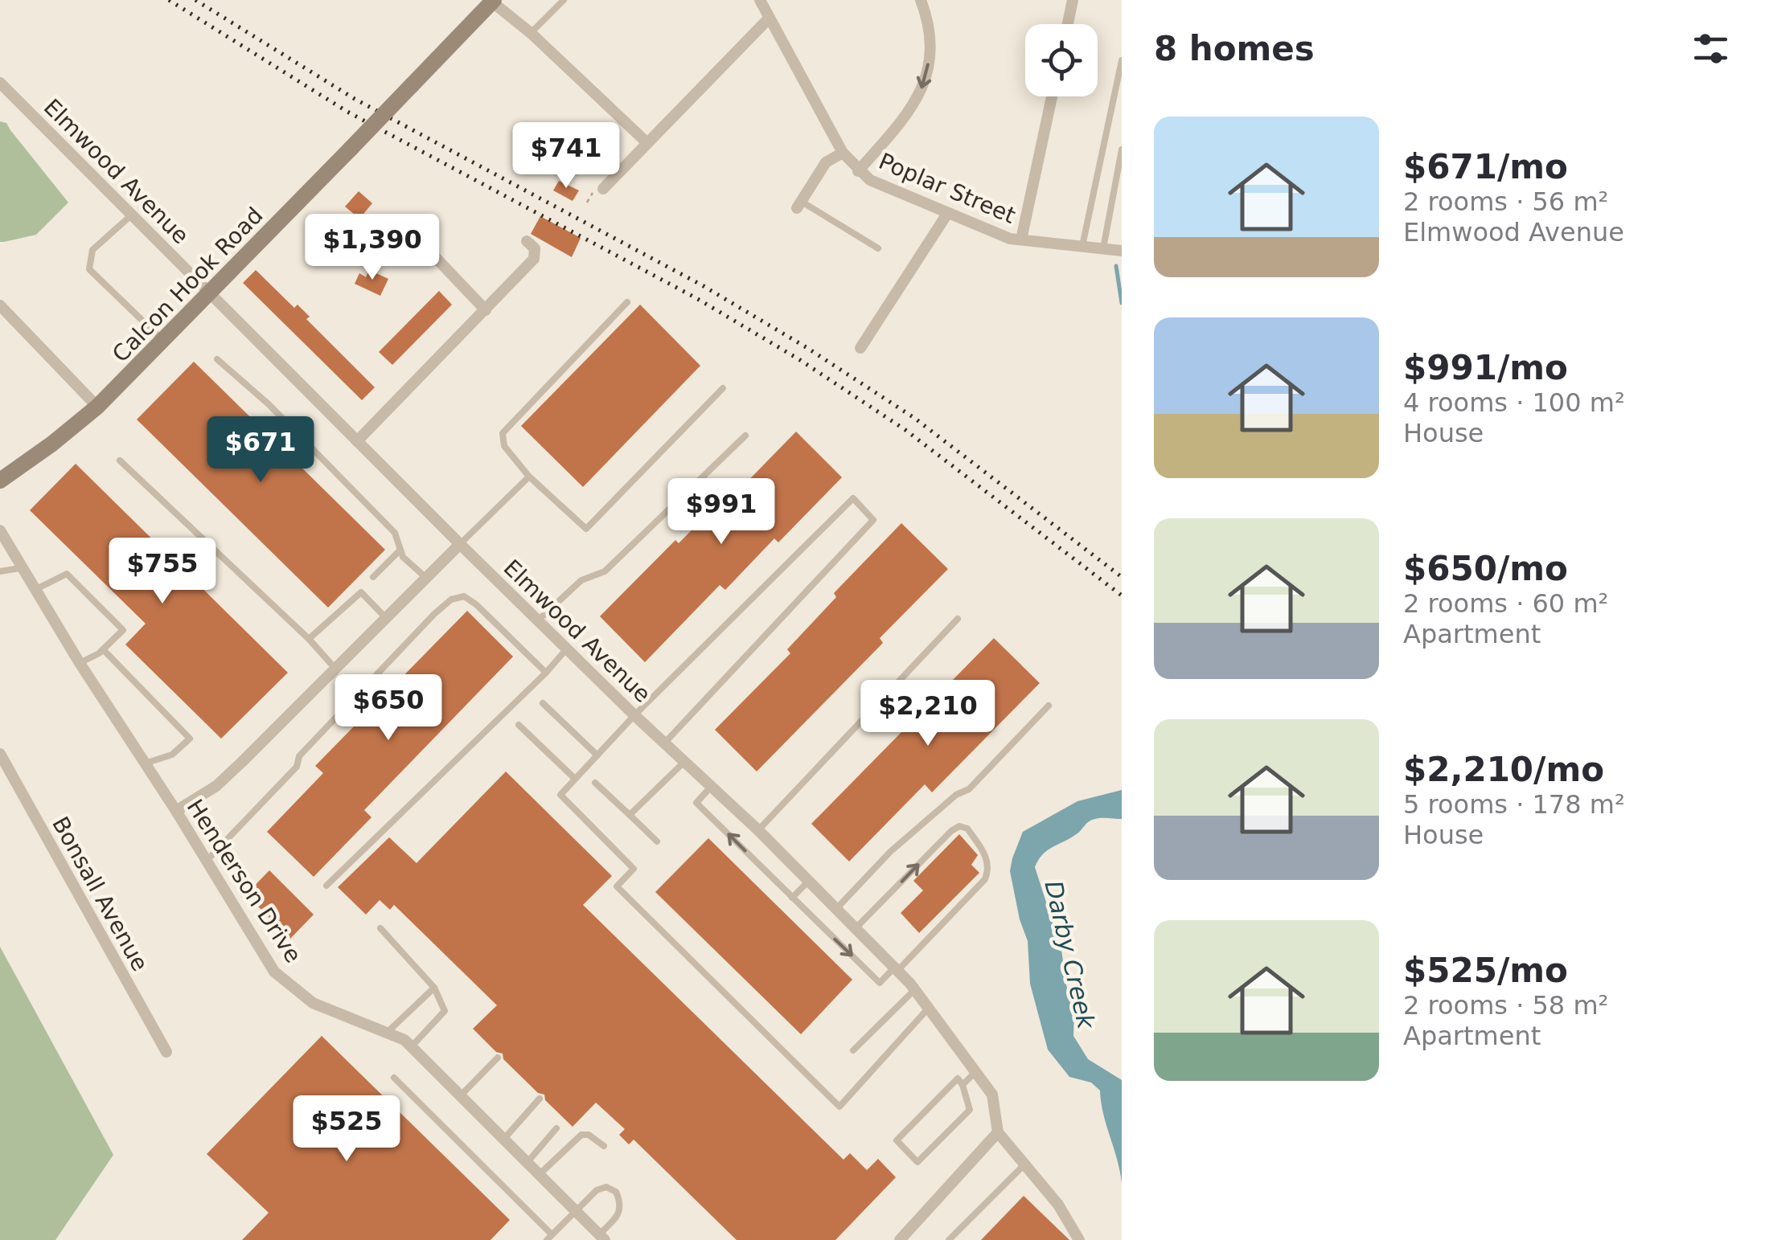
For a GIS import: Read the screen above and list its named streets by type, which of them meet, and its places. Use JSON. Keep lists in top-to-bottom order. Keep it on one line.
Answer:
{"streets":{"street":["Elmwood Avenue","Poplar Street","Calcon Hook Road","Henderson Drive","Bonsall Avenue"]},"crossings":[["Elmwood Avenue","Calcon Hook Road"]],"water":["Darby Creek"],"page":{"heading":"8 homes","list":[{"name":"$671/mo","note":"2 rooms · 56 m² · Elmwood Avenue"},{"name":"$991/mo","note":"4 rooms · 100 m² · House"},{"name":"$650/mo","note":"2 rooms · 60 m² · Apartment"},{"name":"$2,210/mo","note":"5 rooms · 178 m² · House"},{"name":"$525/mo","note":"2 rooms · 58 m² · Apartment"}],"price":["$741","$1,390","$671","$991","$755","$650","$2,210","$525"]}}
